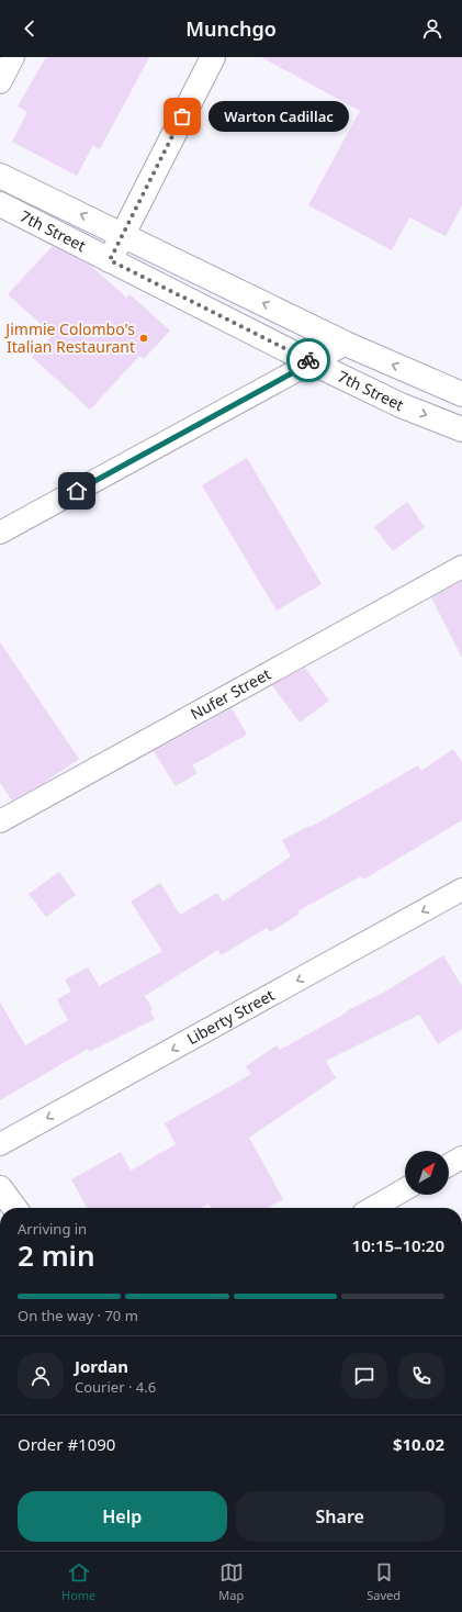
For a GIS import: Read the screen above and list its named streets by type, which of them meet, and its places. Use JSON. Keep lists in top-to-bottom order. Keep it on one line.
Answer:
{"streets":{"main road":["7th Street"],"street":["Nufer Street","Liberty Street"]},"one_way":["Liberty Street"],"places":["Warton Cadillac","Jimmie Colombo's Italian Restaurant"],"north":"top right","page":{"header":"Munchgo","bubble":"Warton Cadillac","heading":["2 min","Arriving in","10:15–10:20"],"panel":["Jordan","Courier · 4.6","Order #1090","$10.02"],"bar":"On the way · 70 m","buttons":["Help","Share"],"tabs":["Home","Map","Saved"]}}
